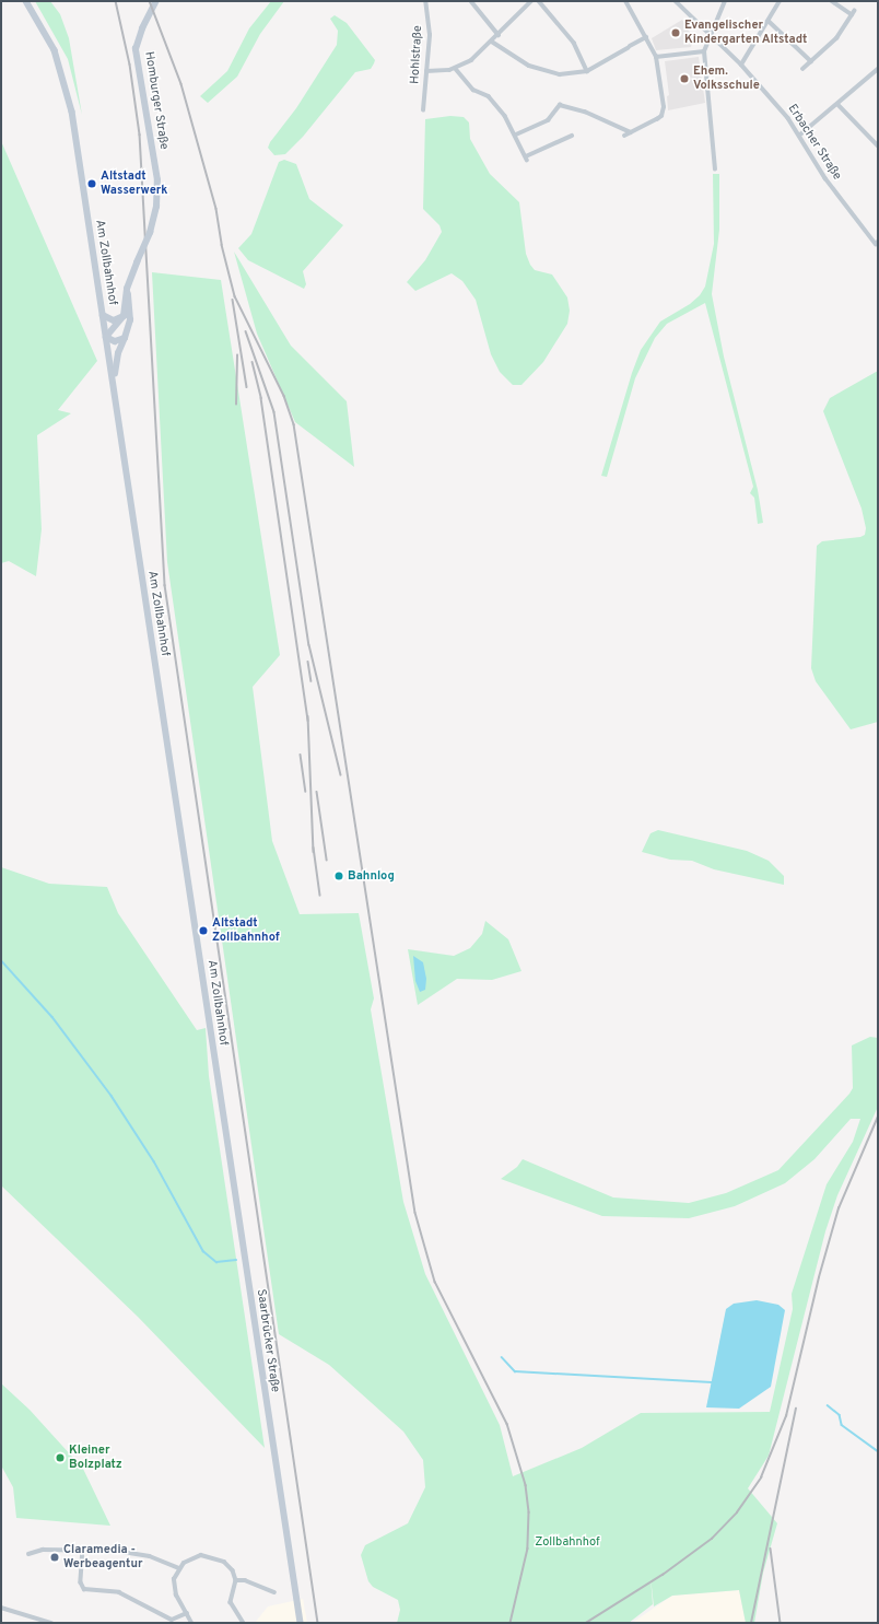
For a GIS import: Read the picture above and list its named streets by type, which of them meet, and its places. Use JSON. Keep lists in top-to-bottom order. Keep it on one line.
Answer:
{"streets":{"main road":["Homburger Straße","Am Zollbahnhof","Saarbrücker Straße"],"street":["Hohlstraße","Erbacher Straße"]},"crossings":[["Am Zollbahnhof","Saarbrücker Straße"]],"parks":["Zollbahnhof"],"places":["Evangelischer Kindergarten Altstadt","Ehem. Volksschule","Altstadt Wasserwerk","Bahnlog","Altstadt Zollbahnhof","Kleiner Bolzplatz","Claramedia - Werbeagentur"]}
